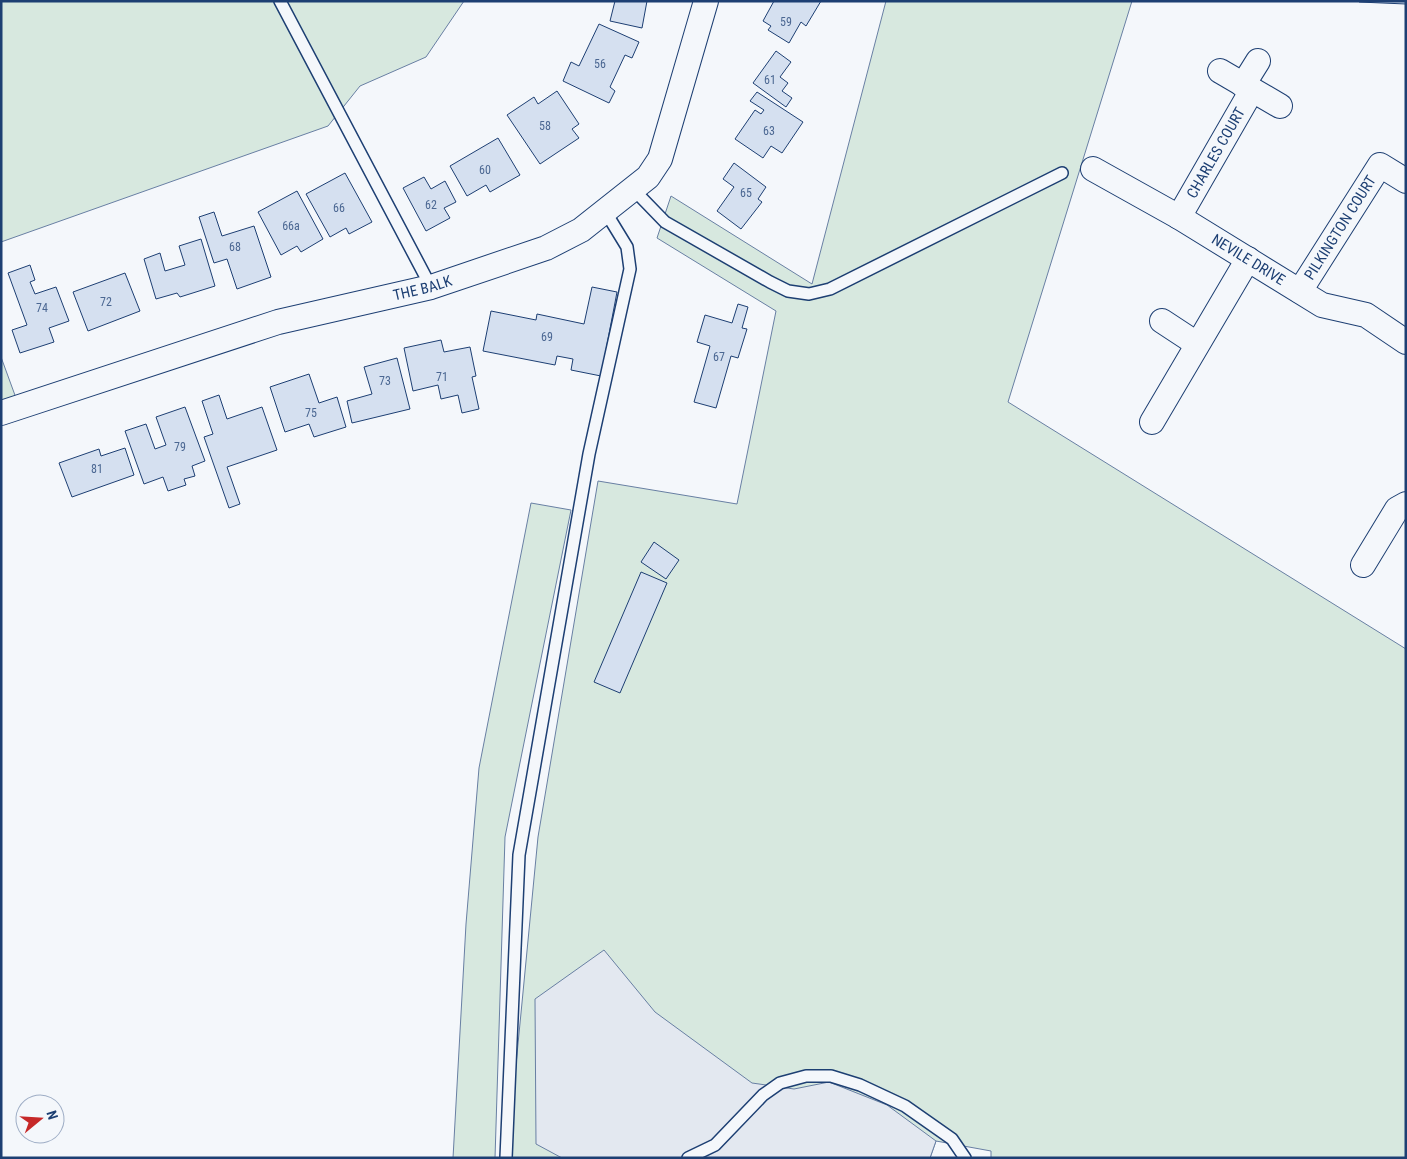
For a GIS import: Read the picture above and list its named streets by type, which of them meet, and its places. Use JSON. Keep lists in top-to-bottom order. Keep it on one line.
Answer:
{"streets":{"street":["CHARLES COURT","PILKINGTON COURT","NEVILE DRIVE","THE BALK"]},"crossings":[["CHARLES COURT","NEVILE DRIVE"],["PILKINGTON COURT","NEVILE DRIVE"]],"house_numbers":["59","56","61","58","63","60","65","62","66","66a","68","72","74","69","67","71","73","75","79","81"],"north":"right"}
